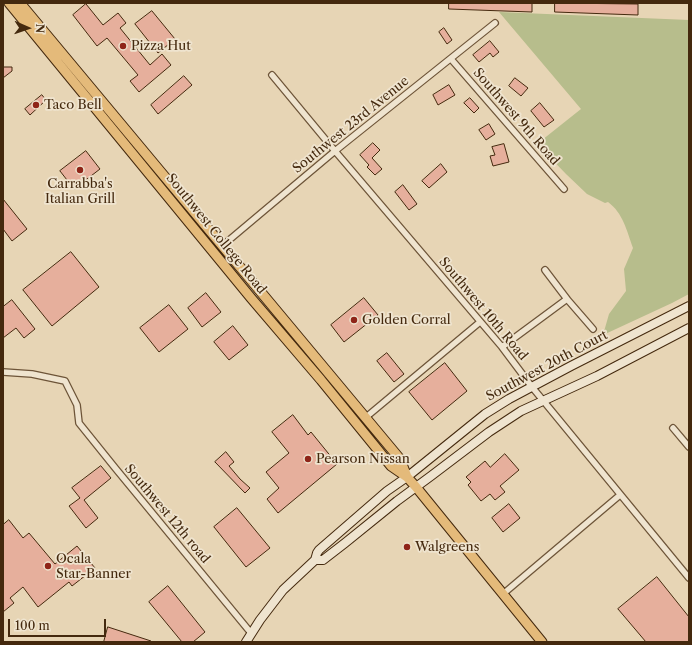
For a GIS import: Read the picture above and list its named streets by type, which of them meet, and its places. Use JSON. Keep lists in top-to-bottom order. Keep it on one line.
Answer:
{"streets":{"main road":["Southwest College Road","Southwest 20th Court"],"street":["Southwest 9th Road","Southwest 23rd Avenue","Southwest 10th Road","Southwest 12th road"]},"crossings":[["Southwest 9th Road","Southwest 23rd Avenue"],["Southwest 23rd Avenue","Southwest College Road"],["Southwest 23rd Avenue","Southwest 10th Road"],["Southwest College Road","Southwest 20th Court"],["Southwest 10th Road","Southwest 20th Court"]],"places":["Pizza Hut","Taco Bell","Carrabba's Italian Grill","Golden Corral","Pearson Nissan","Walgreens","Ocala Star-Banner"],"scale_bar":"100 m","north":"right"}
